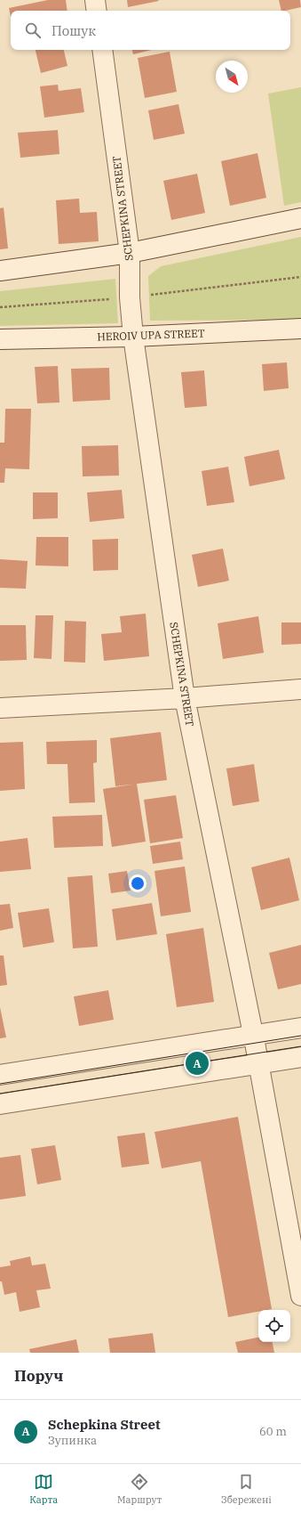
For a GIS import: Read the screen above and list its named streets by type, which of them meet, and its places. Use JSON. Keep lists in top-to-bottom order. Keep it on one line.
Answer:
{"streets":{"street":["SCHEPKINA STREET","HEROIV UPA STREET"]},"crossings":[["SCHEPKINA STREET","HEROIV UPA STREET"]],"north":"bottom right","page":{"search":"Пошук","pins":"A","heading":"Поруч","list":[{"mark":"A","name":"Schepkina Street","note":"Зупинка","value":"60 m"}],"nav":["Карта","Маршрут","Збережені"]}}
